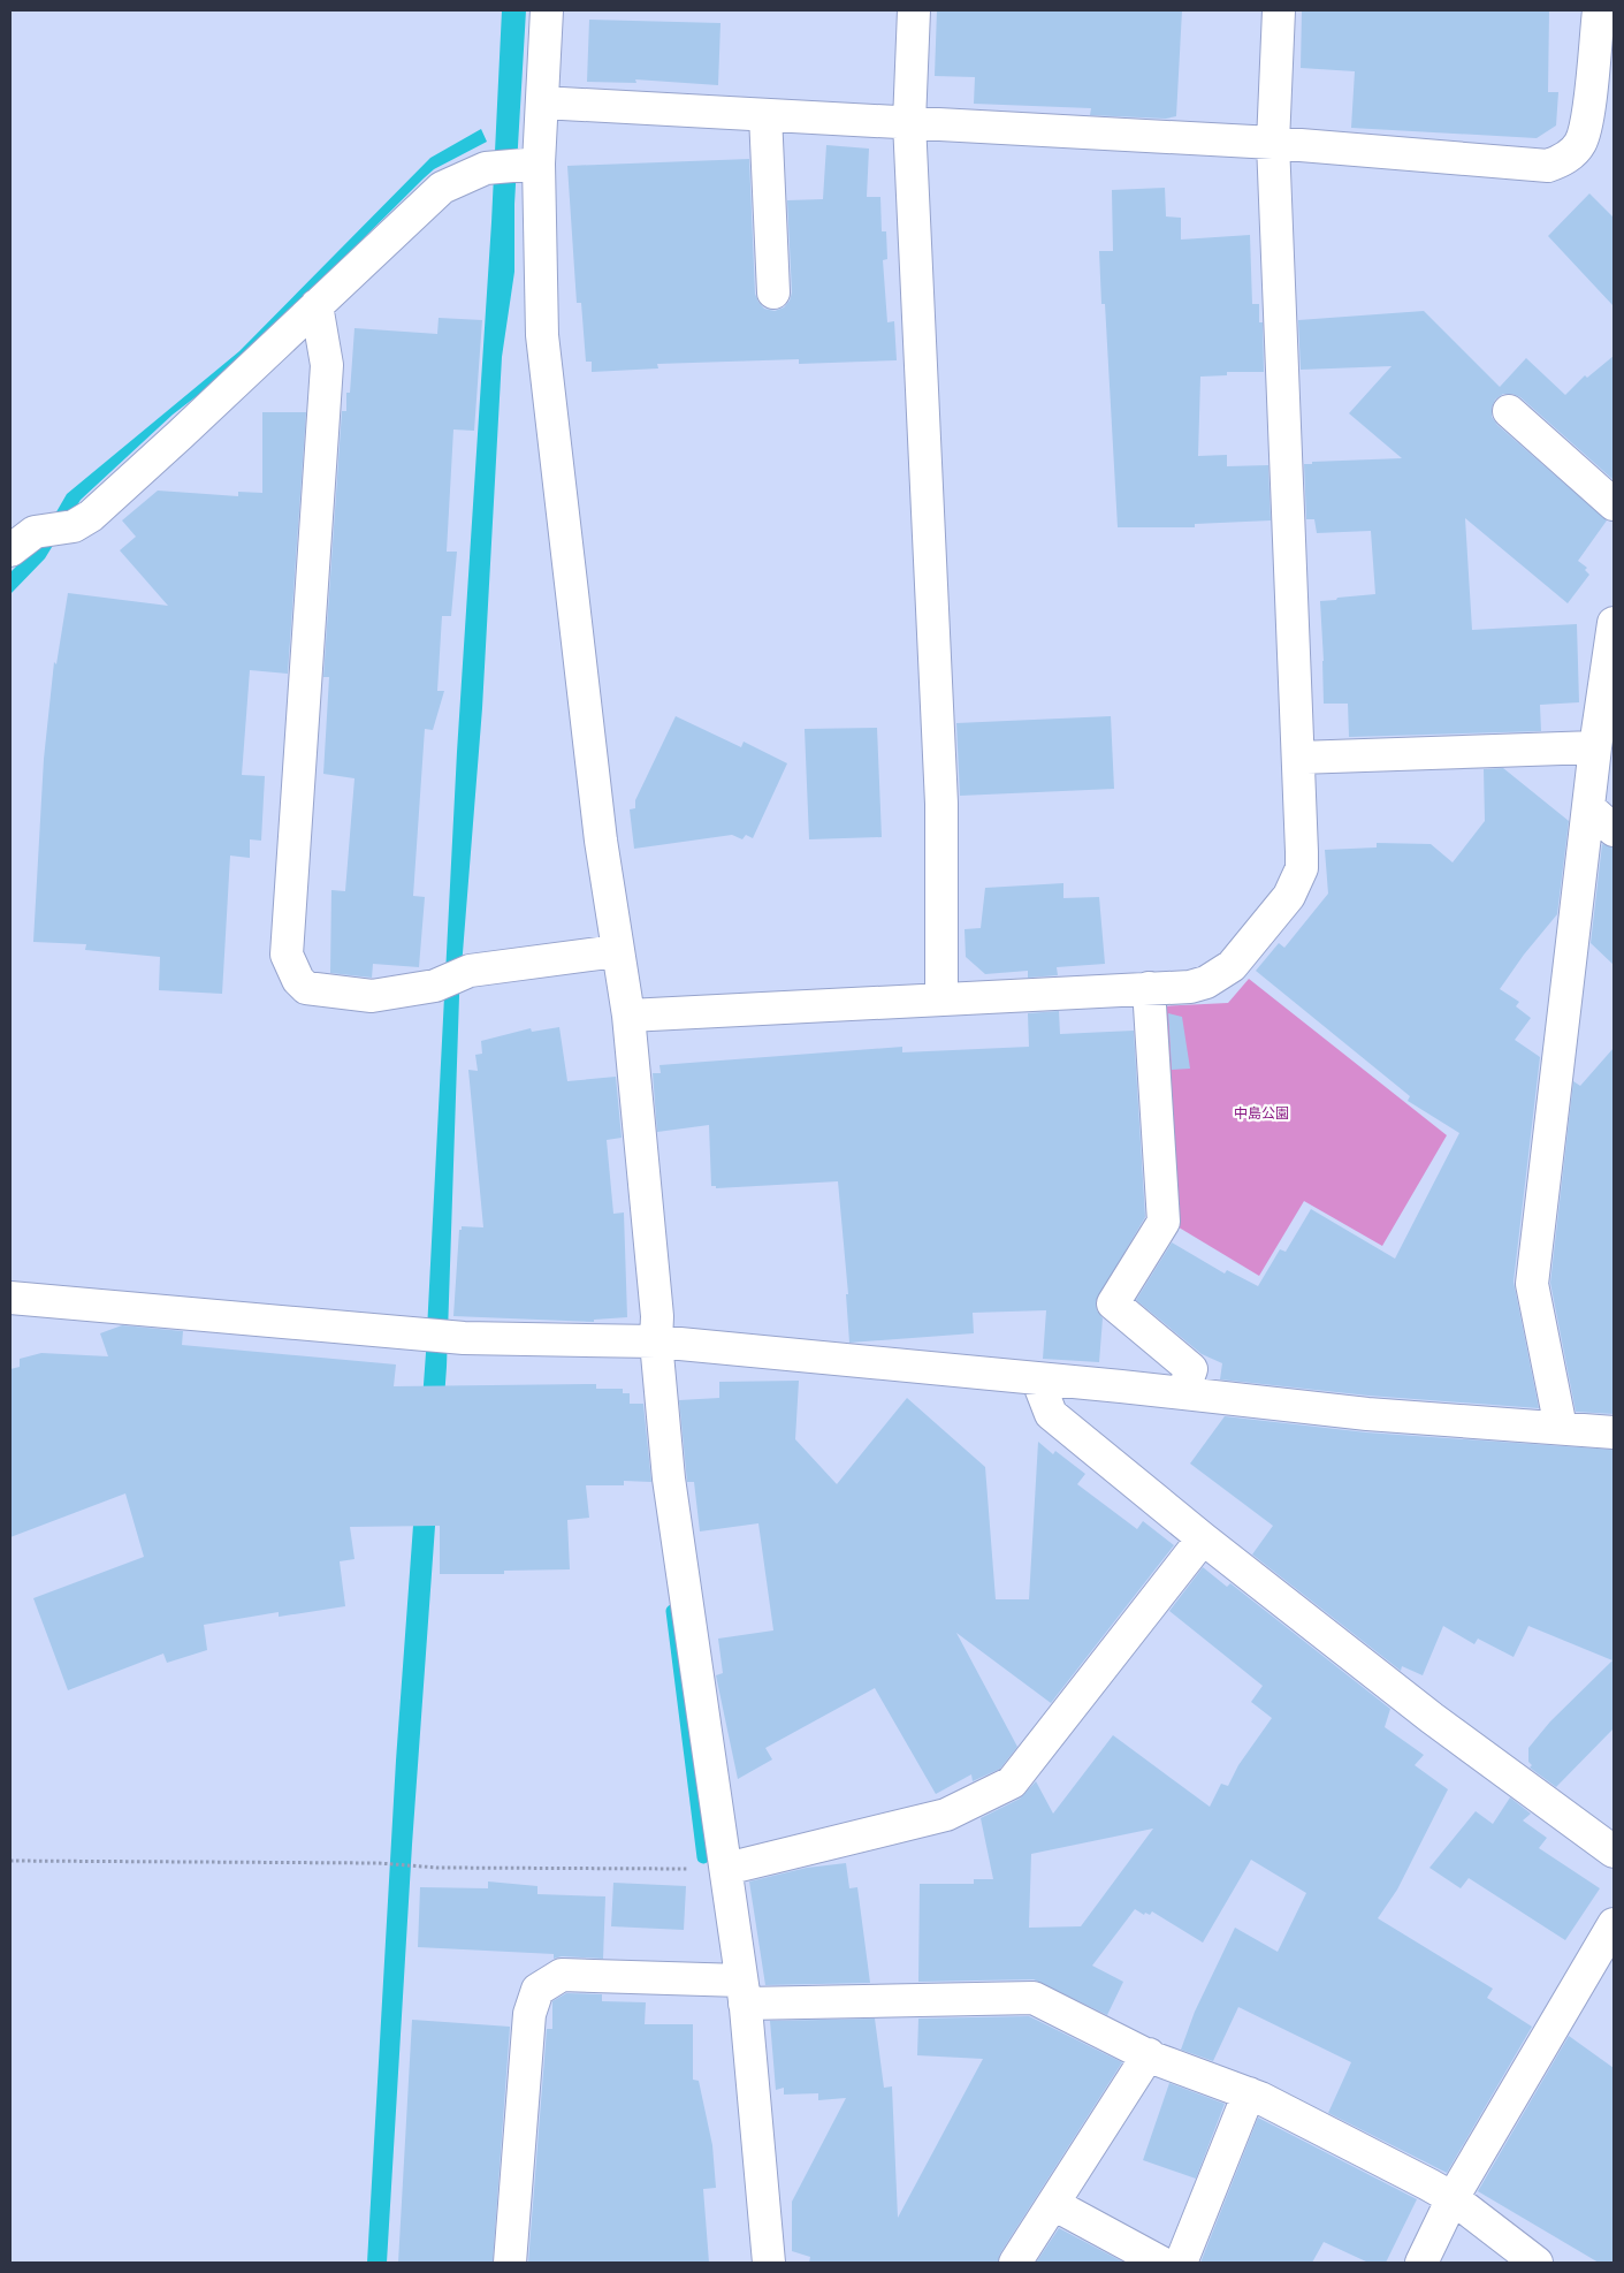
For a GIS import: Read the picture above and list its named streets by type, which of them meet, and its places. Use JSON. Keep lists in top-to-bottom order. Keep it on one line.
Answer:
{"parks":["中島公園"]}
